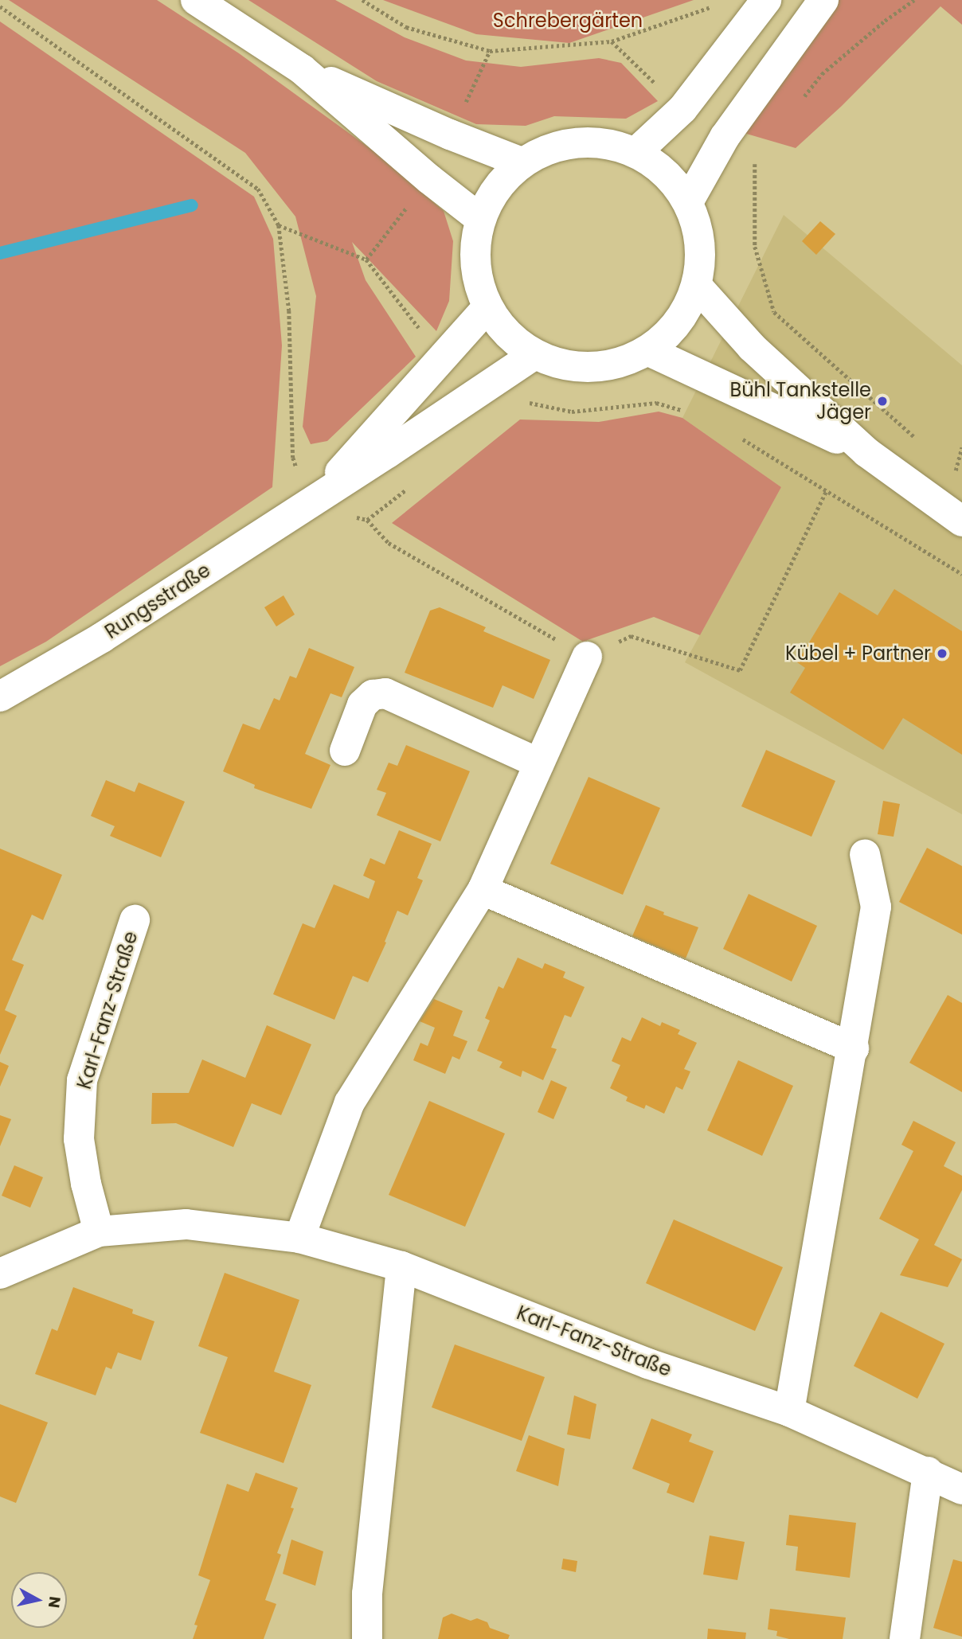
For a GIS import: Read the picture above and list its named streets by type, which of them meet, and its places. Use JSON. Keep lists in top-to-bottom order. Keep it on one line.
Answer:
{"streets":{"street":["Rungsstraße","Karl-Fanz-Straße"]},"parks":["Schrebergärten"],"places":["Bühl Tankstelle Jäger","Kübel + Partner"],"north":"right"}
